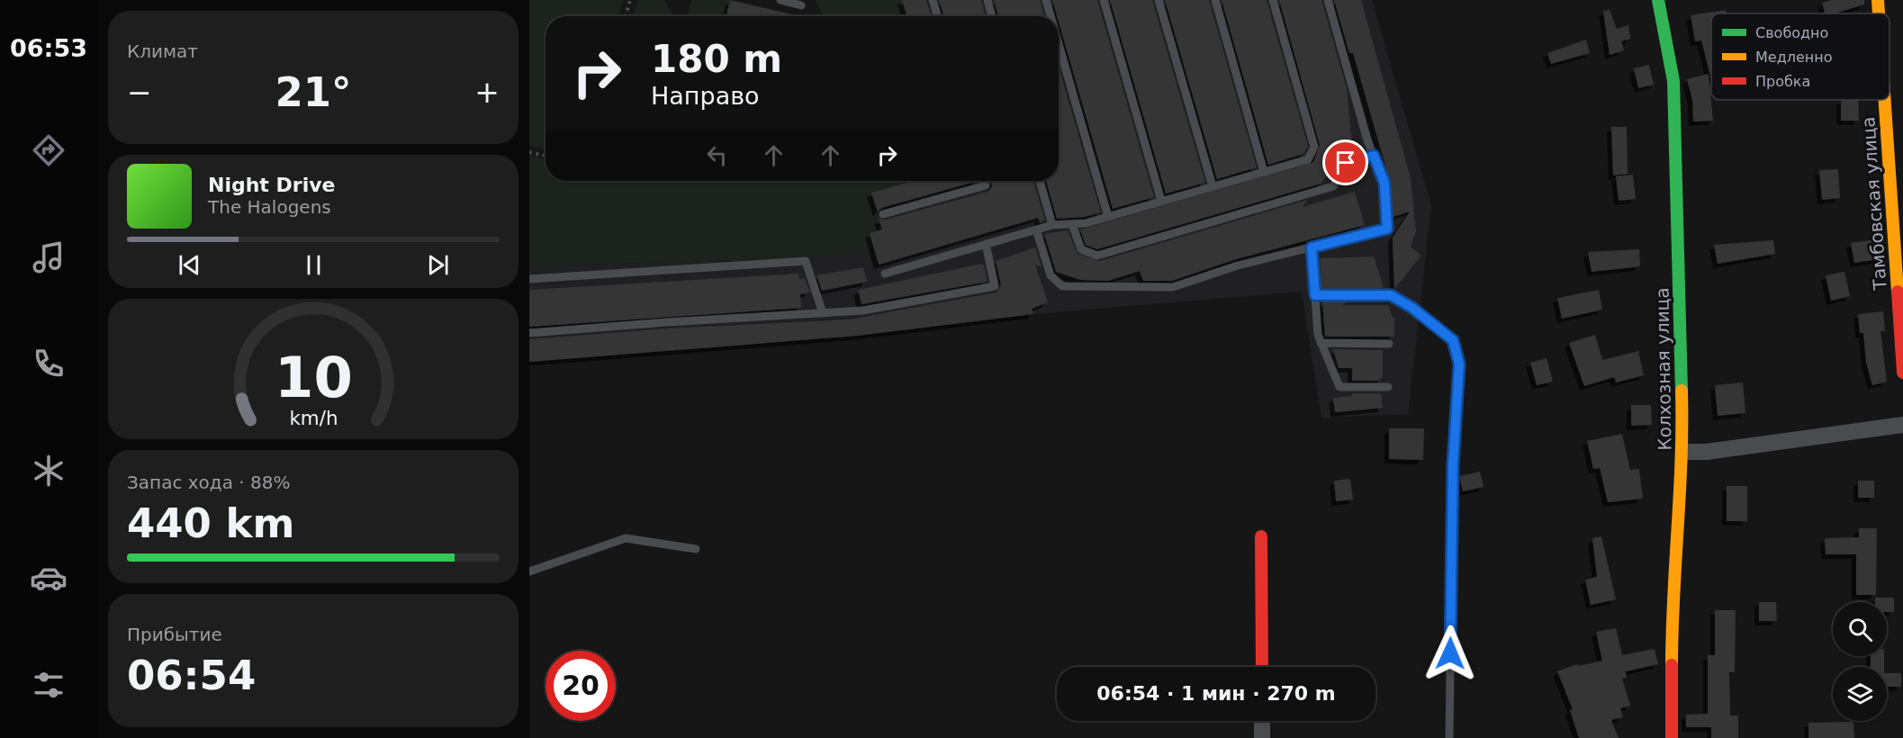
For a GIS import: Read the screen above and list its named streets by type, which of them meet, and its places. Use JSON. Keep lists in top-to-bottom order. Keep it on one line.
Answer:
{"streets":{"street":["Тамбовская улица","Колхозная улица"]},"legend":["Свободно","Медленно","Пробка"],"page":{"tabs":"06:53","tile":["Климат",["Запас хода · 88%","440 km"],["Прибытие","06:54"]],"turn":["180 m","Направо"],"heat":["−","21°","+"],"song":["Night Drive","The Halogens"],"limit":"20","trip":"06:54 · 1 мин · 270 m","gauge":["10","km/h"]}}
